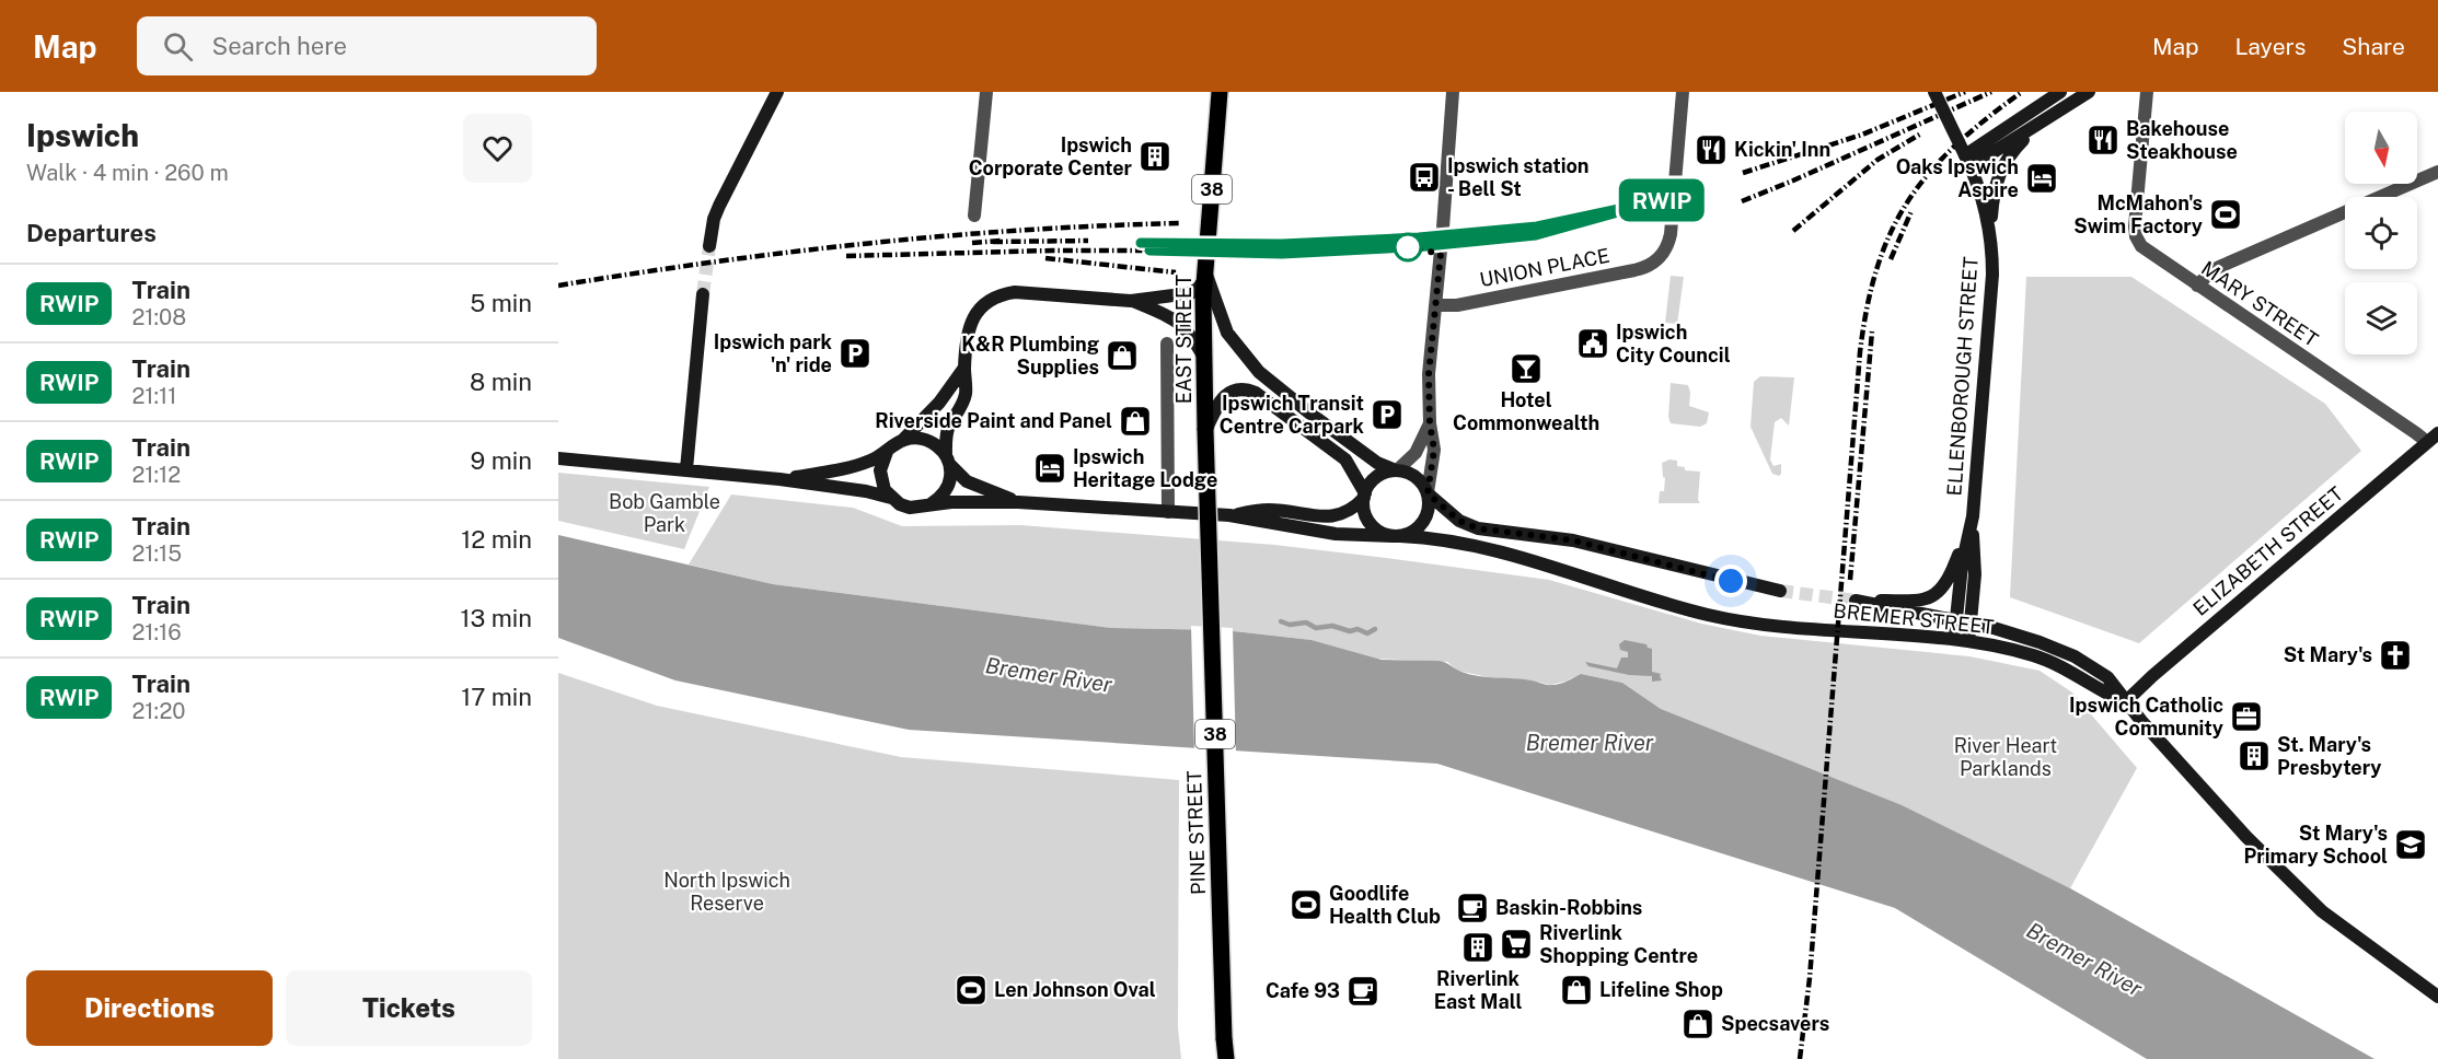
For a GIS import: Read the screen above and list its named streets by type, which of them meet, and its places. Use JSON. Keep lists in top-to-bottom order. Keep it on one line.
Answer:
{"streets":{"main road":["38","EAST STREET","PINE STREET"],"street":["UNION PLACE","MARY STREET","ELLENBOROUGH STREET","ELIZABETH STREET","BREMER STREET"]},"crossings":[["MARY STREET","ELIZABETH STREET"],["EAST STREET","BREMER STREET"],["EAST STREET","PINE STREET"],["ELLENBOROUGH STREET","BREMER STREET"],["ELIZABETH STREET","BREMER STREET"]],"water":["Bremer River"],"parks":["Bob Gamble Park","River Heart Parklands","North Ipswich Reserve"],"places":{"restaurant":["Bakehouse Steakhouse","Kickin' Inn"],"building":["Ipswich Corporate Center","St. Mary's Presbytery","Riverlink East Mall"],"bus stop":["Ipswich station - Bell St"],"hotel":["Oaks Ipswich Aspire","Ipswich Heritage Lodge"],"sports":["McMahon's Swim Factory","Goodlife Health Club","Len Johnson Oval"],"public building":["Ipswich City Council"],"parking":["Ipswich park 'n' ride","Ipswich Transit Centre Carpark"],"shop":["K&R Plumbing Supplies","Riverside Paint and Panel","Lifeline Shop","Specsavers"],"bar":["Hotel Commonwealth"],"church":["St Mary's"],"office":["Ipswich Catholic Community"],"school or university":["St Mary's Primary School"],"cafe":["Baskin-Robbins","Cafe 93"],"supermarket":["Riverlink Shopping Centre"]},"north":"bottom","page":{"header":"Map","search":"Search here","nav":["Map","Layers","Share"],"heading":[["Ipswich","Walk · 4 min · 260 m"],"Departures"],"on_map":"RWIP","list":[{"mark":"RWIP","name":"Train","note":"21:08","value":"5 min"},{"mark":"RWIP","name":"Train","note":"21:11","value":"8 min"},{"mark":"RWIP","name":"Train","note":"21:12","value":"9 min"},{"mark":"RWIP","name":"Train","note":"21:15","value":"12 min"},{"mark":"RWIP","name":"Train","note":"21:16","value":"13 min"},{"mark":"RWIP","name":"Train","note":"21:20","value":"17 min"}],"buttons":["Directions","Tickets"]}}
